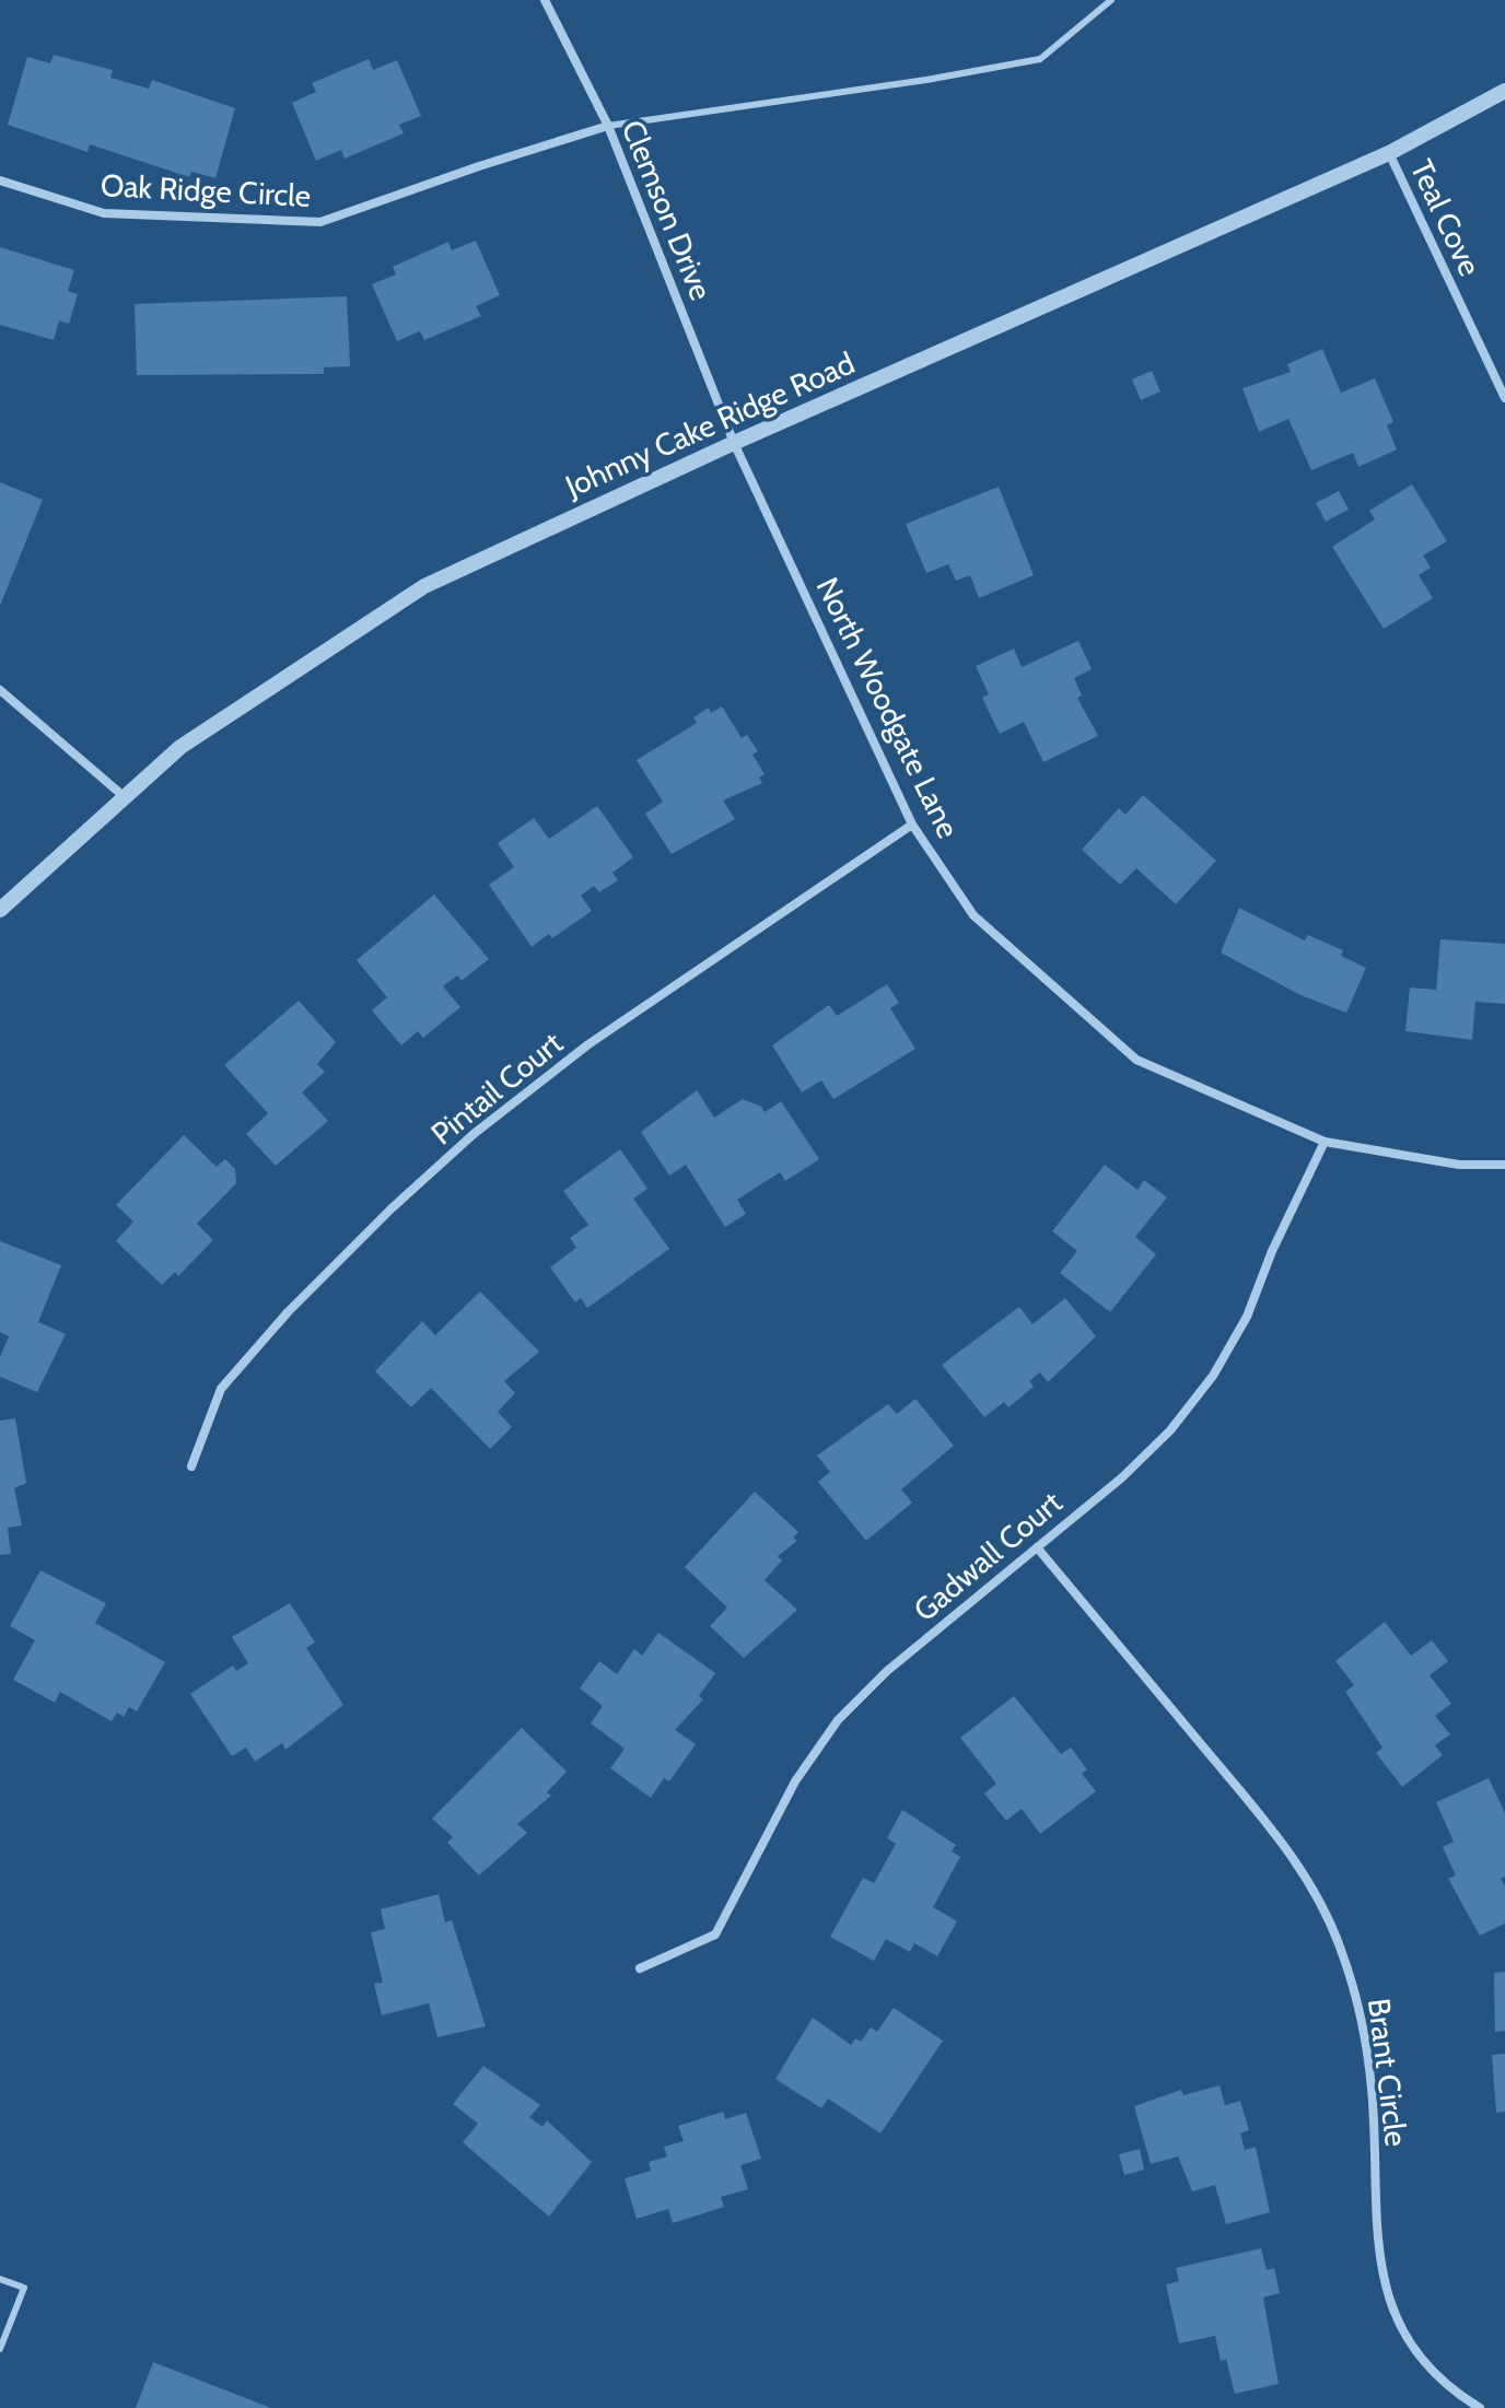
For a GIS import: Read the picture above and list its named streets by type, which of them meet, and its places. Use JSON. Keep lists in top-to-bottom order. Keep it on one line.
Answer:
{"streets":{"street":["Oak Ridge Circle","Clemson Drive","Teal Cove","Johnny Cake Ridge Road","North Woodgate Lane","Pintail Court","Gadwall Court","Brant Circle"]},"crossings":[["Oak Ridge Circle","Clemson Drive"],["Clemson Drive","Johnny Cake Ridge Road"],["Clemson Drive","North Woodgate Lane"],["Teal Cove","Johnny Cake Ridge Road"],["Johnny Cake Ridge Road","North Woodgate Lane"],["North Woodgate Lane","Pintail Court"],["North Woodgate Lane","Gadwall Court"],["Gadwall Court","Brant Circle"]]}
